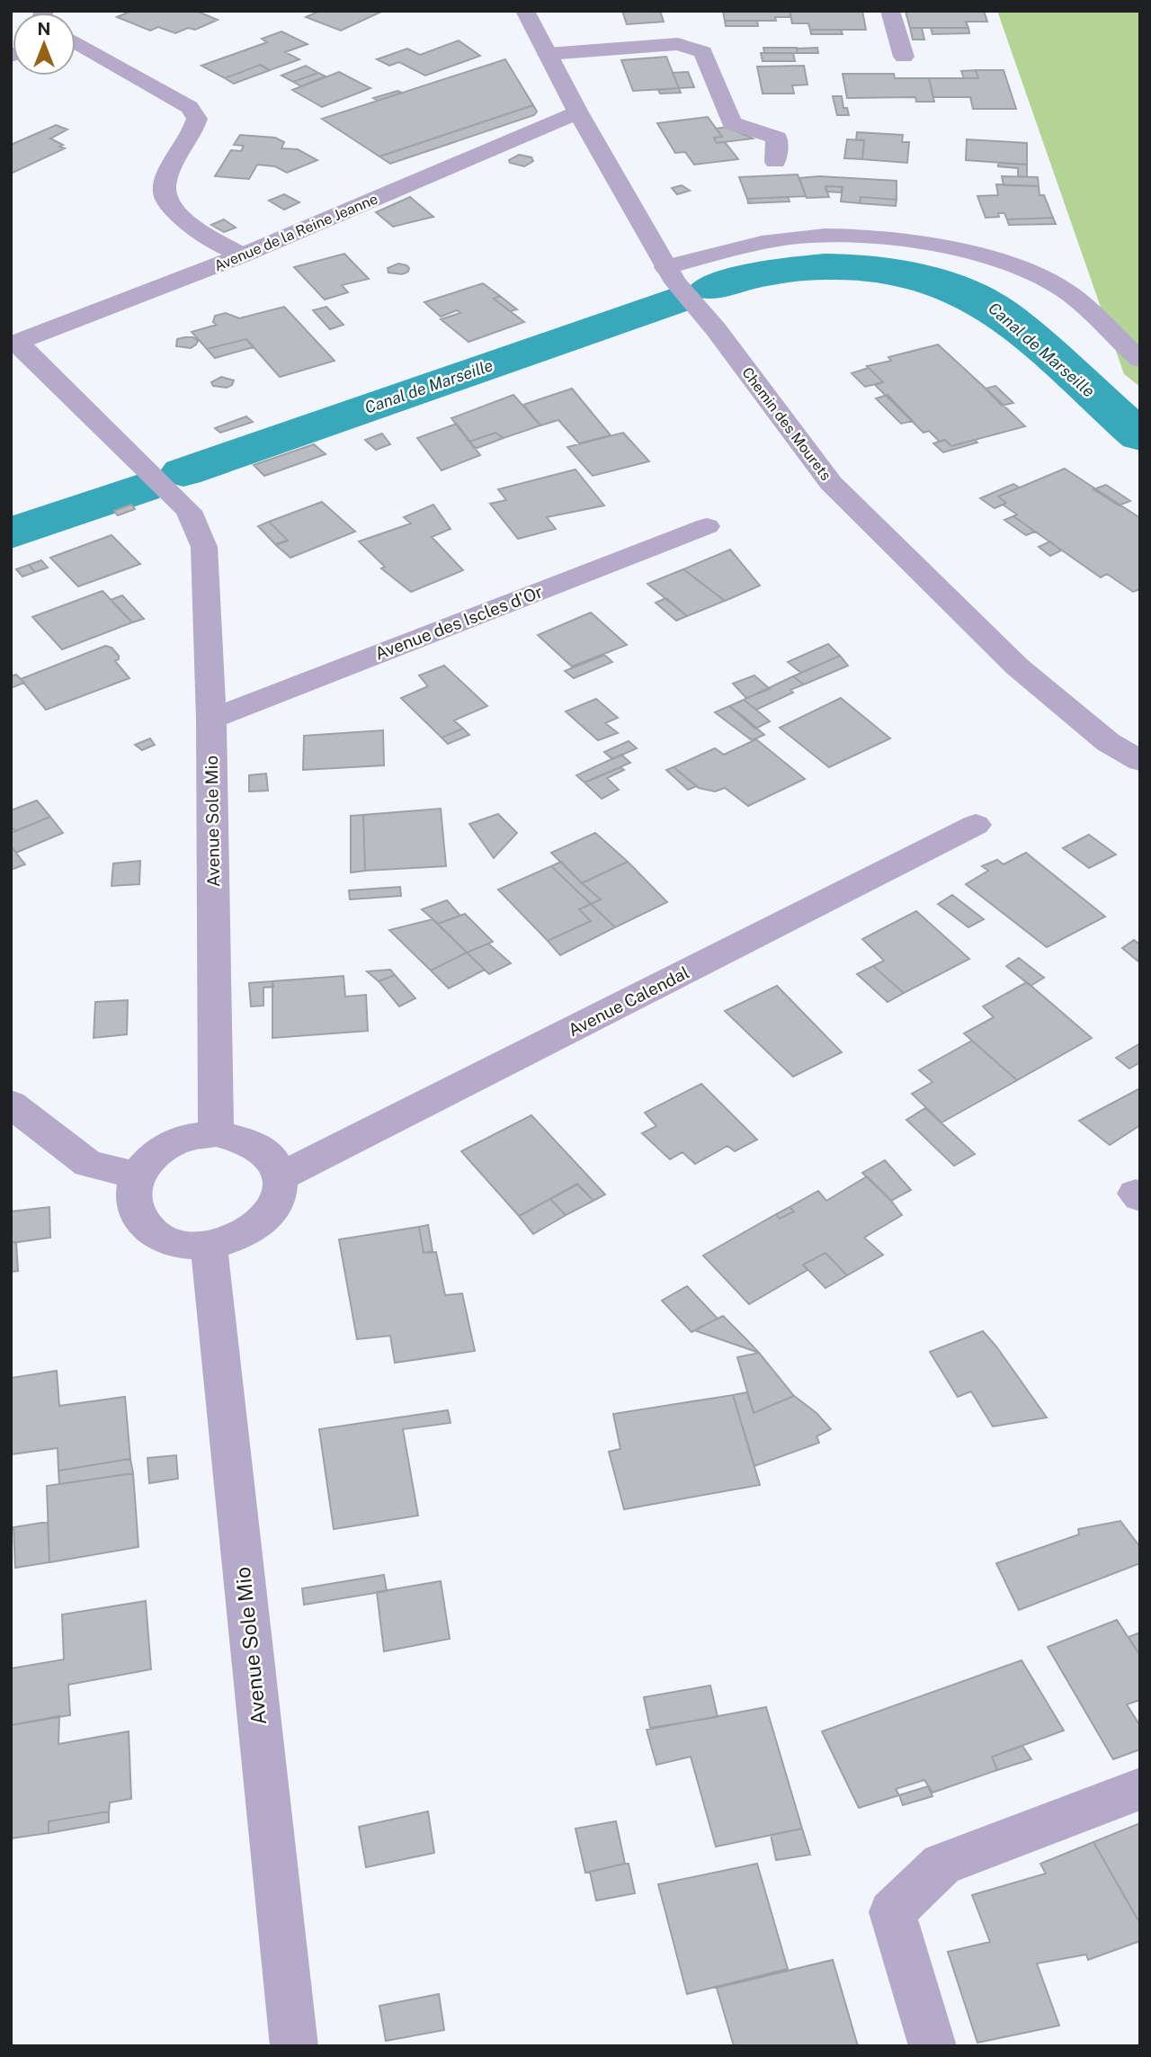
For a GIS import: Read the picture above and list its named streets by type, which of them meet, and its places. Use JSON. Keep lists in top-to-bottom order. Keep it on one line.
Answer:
{"streets":{"street":["Avenue de la Reine Jeanne","Chemin des Mourets","Avenue des Iscles d'Or","Avenue Sole Mio","Avenue Calendal"]},"crossings":[["Avenue de la Reine Jeanne","Chemin des Mourets"],["Avenue de la Reine Jeanne","Avenue Sole Mio"],["Avenue des Iscles d'Or","Avenue Sole Mio"],["Avenue Sole Mio","Avenue Calendal"]],"water":["Canal de Marseille"],"north":"top"}
